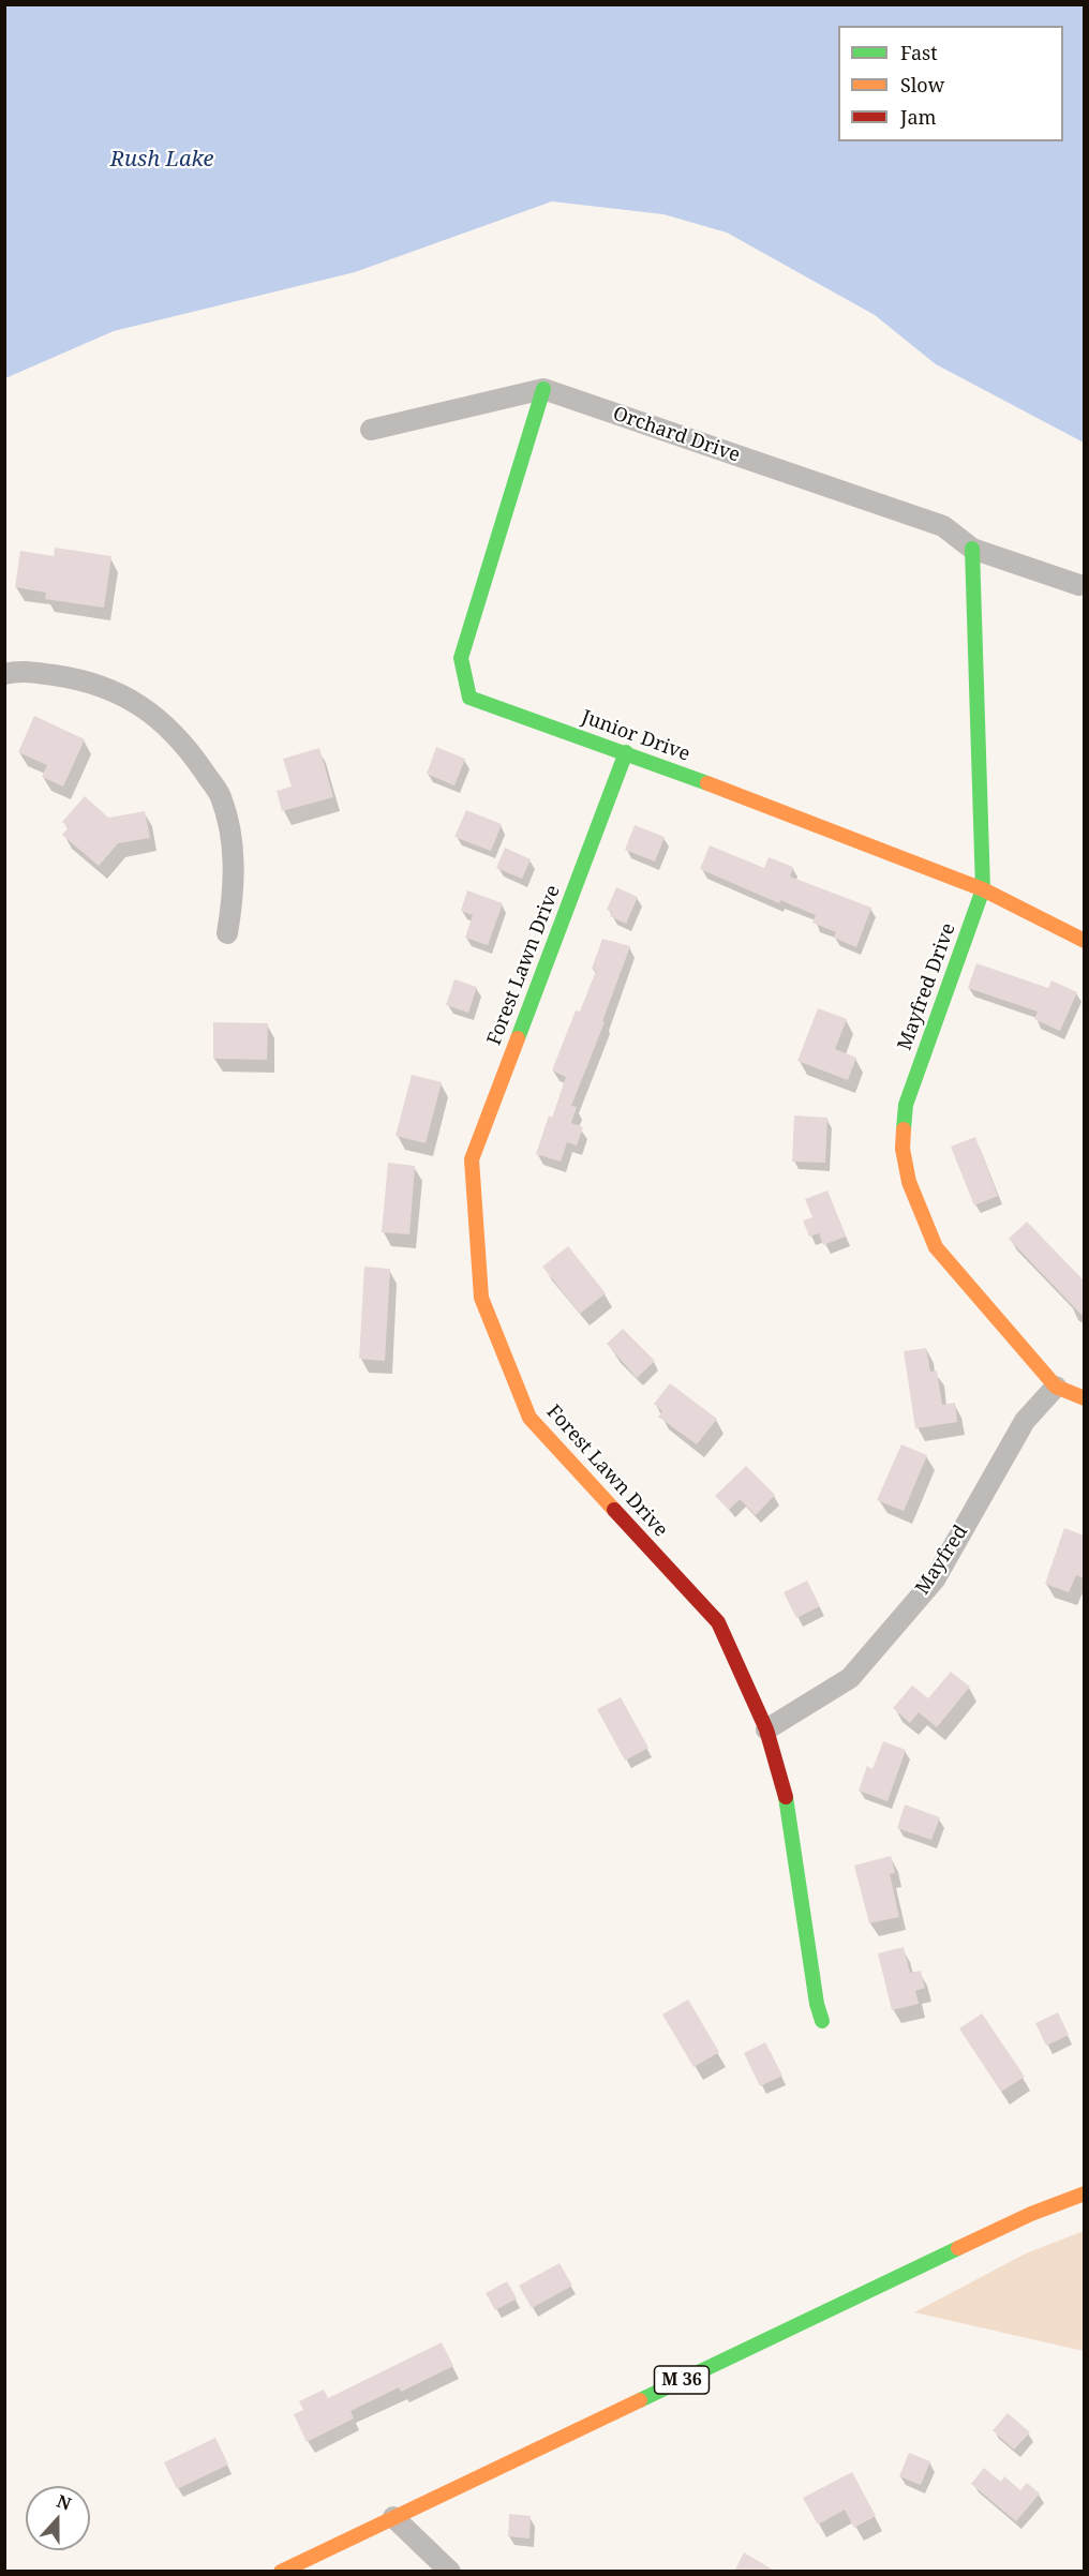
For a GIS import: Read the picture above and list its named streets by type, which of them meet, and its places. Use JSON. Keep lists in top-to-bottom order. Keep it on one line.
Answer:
{"streets":{"street":["Orchard Drive","Junior Drive","Forest Lawn Drive","Mayfred Drive","Mayfred","M 36"]},"crossings":[["Orchard Drive","Junior Drive"],["Orchard Drive","Mayfred Drive"],["Junior Drive","Forest Lawn Drive"],["Junior Drive","Mayfred Drive"],["Forest Lawn Drive","Mayfred"],["Mayfred Drive","Mayfred"]],"water":["Rush Lake"],"legend":["Fast","Slow","Jam"],"north":"top"}
